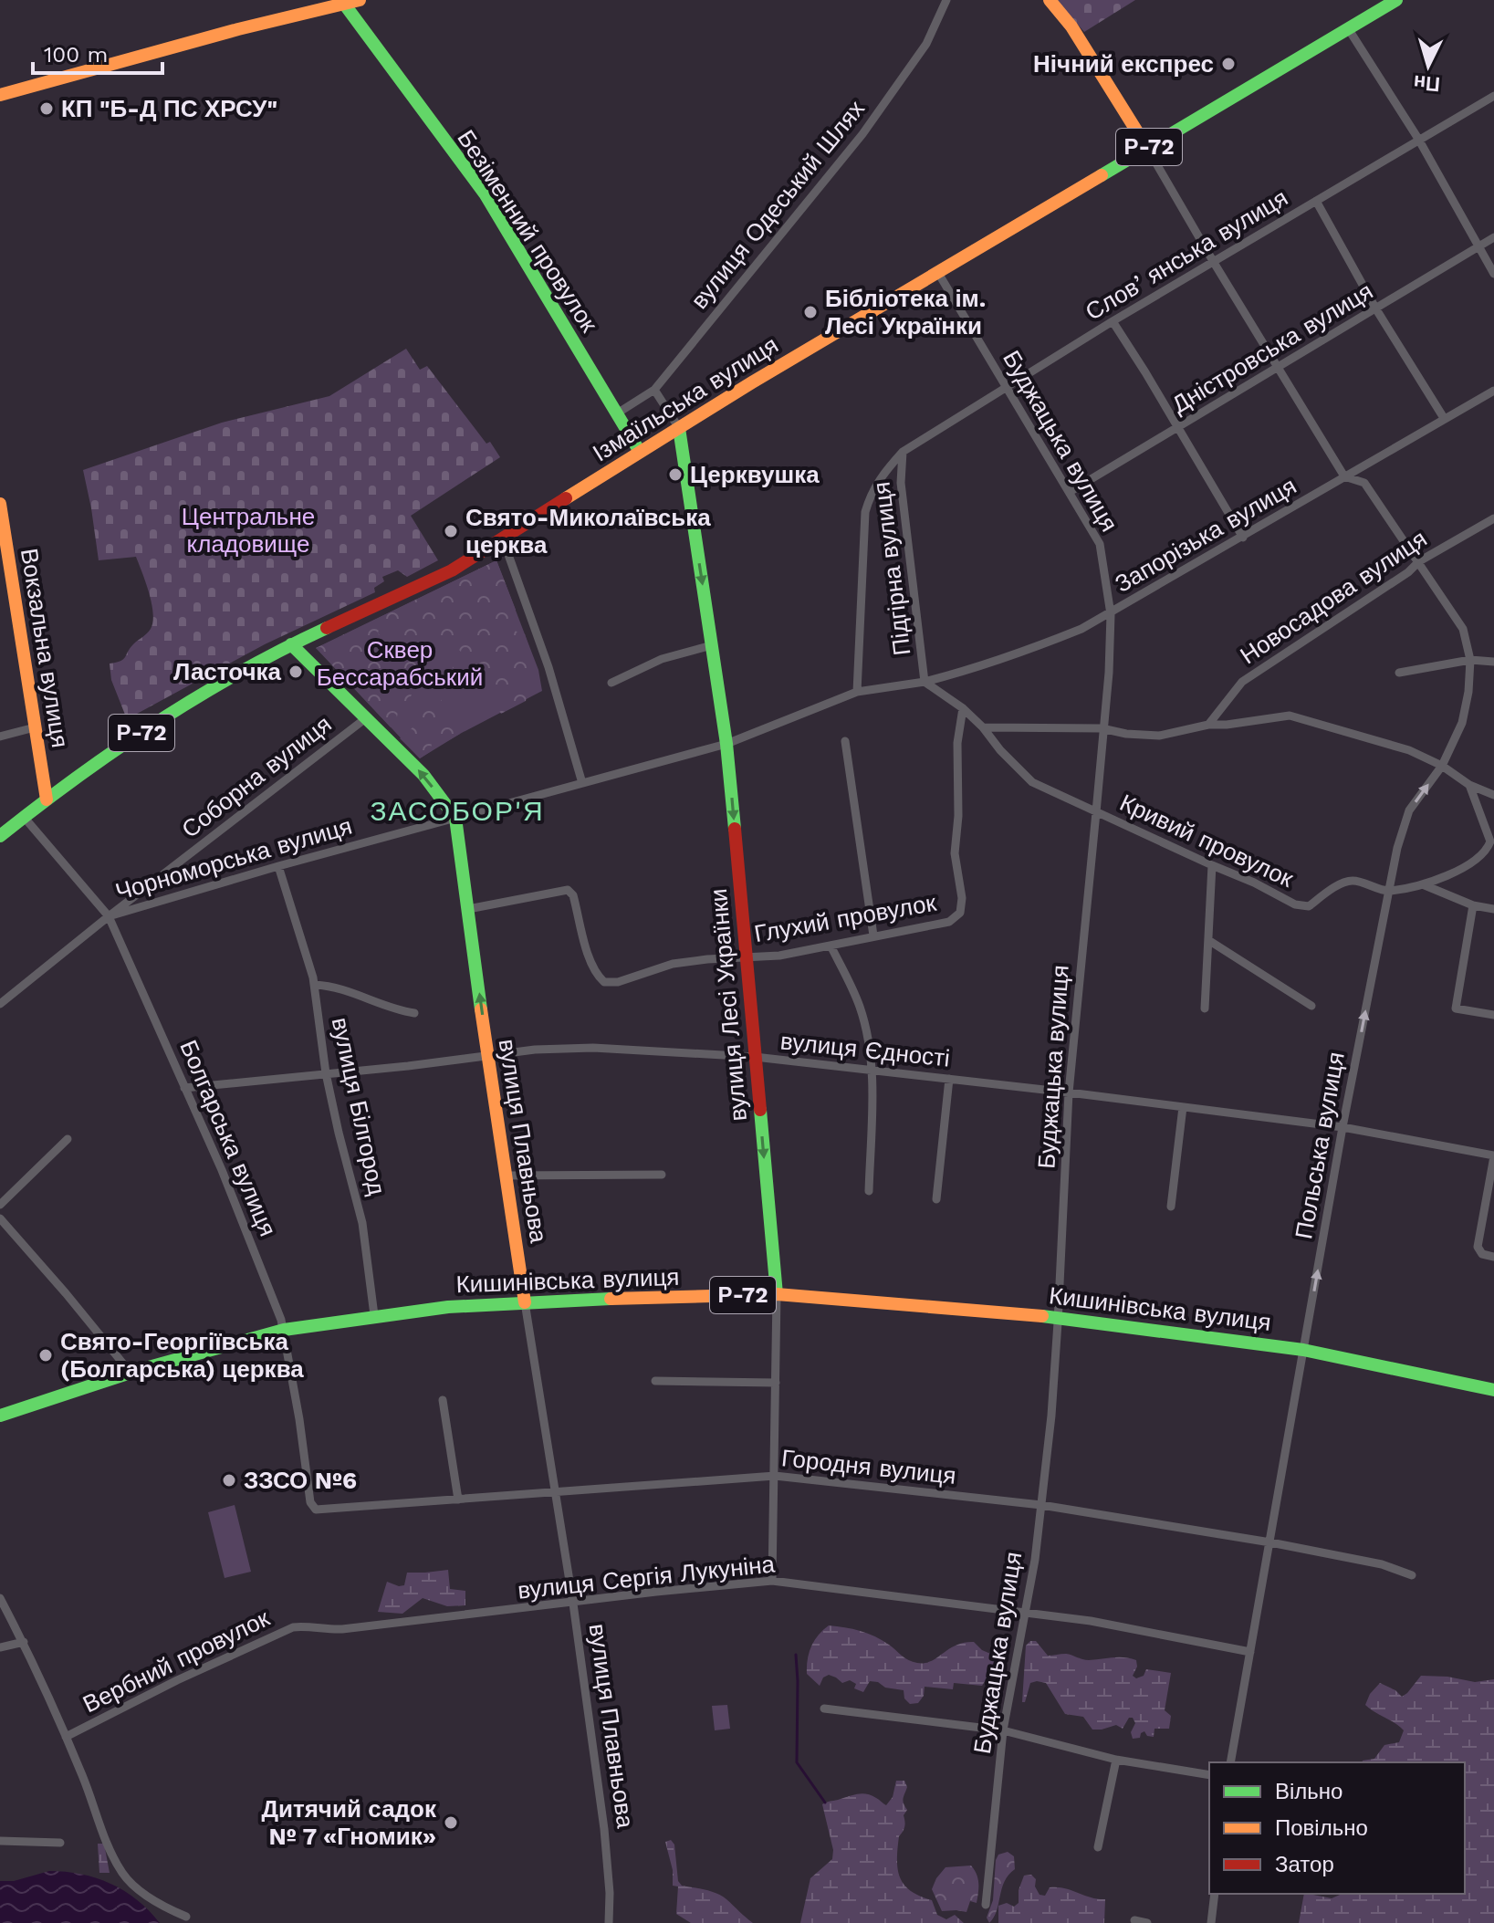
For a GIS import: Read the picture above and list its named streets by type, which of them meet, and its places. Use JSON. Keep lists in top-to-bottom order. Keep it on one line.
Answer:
{"streets":{"main road":["Р-72","Безіменний провулок","Ізмаїльська вулиця","Вокзальна вулиця","вулиця Лесі Українки","вулиця Плавньова","Кишинівська вулиця"],"street":["вулиця Одеський Шлях","Словʼянська вулиця","Дністровська вулиця","Буджацька вулиця","Запорізька вулиця","Підгірна вулиця","Новосадова вулиця","Соборна вулиця","Кривий провулок","Чорноморська вулиця","Глухий провулок","вулиця Єдності","вулиця Білгород","Болгарська вулиця","Польська вулиця","Городня вулиця","вулиця Сергія Лукуніна","Вербний провулок"]},"crossings":[["вулиця Одеський Шлях","Безіменний провулок"],["Безіменний провулок","Ізмаїльська вулиця"],["Словʼянська вулиця","Буджацька вулиця"],["Словʼянська вулиця","Підгірна вулиця"],["Словʼянська вулиця","Чорноморська вулиця"],["Дністровська вулиця","Буджацька вулиця"],["Ізмаїльська вулиця","Буджацька вулиця"],["Ізмаїльська вулиця","Вокзальна вулиця"],["Ізмаїльська вулиця","вулиця Лесі Українки"],["Ізмаїльська вулиця","Болгарська вулиця"],["Ізмаїльська вулиця","вулиця Плавньова"],["Буджацька вулиця","Запорізька вулиця"],["Буджацька вулиця","Кривий провулок"],["Буджацька вулиця","вулиця Єдності"],["Буджацька вулиця","Кишинівська вулиця"],["Буджацька вулиця","Городня вулиця"],["Буджацька вулиця","вулиця Сергія Лукуніна"],["Запорізька вулиця","Підгірна вулиця"],["Запорізька вулиця","Чорноморська вулиця"],["Запорізька вулиця","Польська вулиця"],["Підгірна вулиця","Чорноморська вулиця"],["Новосадова вулиця","Польська вулиця"],["Соборна вулиця","Чорноморська вулиця"],["Соборна вулиця","Болгарська вулиця"],["Соборна вулиця","вулиця Плавньова"],["Кривий провулок","Польська вулиця"],["Чорноморська вулиця","вулиця Лесі Українки"],["Чорноморська вулиця","вулиця Білгород"],["Чорноморська вулиця","Болгарська вулиця"],["Чорноморська вулиця","вулиця Плавньова"],["Глухий провулок","вулиця Лесі Українки"],["Глухий провулок","вулиця Плавньова"],["вулиця Лесі Українки","вулиця Єдності"],["вулиця Лесі Українки","Кишинівська вулиця"],["вулиця Лесі Українки","Городня вулиця"],["вулиця Лесі Українки","вулиця Сергія Лукуніна"],["вулиця Єдності","вулиця Білгород"],["вулиця Єдності","Болгарська вулиця"],["вулиця Єдності","вулиця Плавньова"],["вулиця Єдності","Польська вулиця"],["вулиця Білгород","Кишинівська вулиця"],["Болгарська вулиця","Кишинівська вулиця"],["Болгарська вулиця","Городня вулиця"],["вулиця Плавньова","Кишинівська вулиця"],["вулиця Плавньова","Городня вулиця"],["вулиця Плавньова","вулиця Сергія Лукуніна"],["Польська вулиця","Кишинівська вулиця"],["Польська вулиця","Городня вулиця"],["Польська вулиця","вулиця Сергія Лукуніна"],["вулиця Сергія Лукуніна","Вербний провулок"]],"one_way":["вулиця Лесі Українки","Польська вулиця"],"districts":["ЗАСОБОР'Я"],"parks":["Центральне кладовище","Сквер Бессарабський"],"places":["Нічний експрес","КП \"Б-Д ПС ХРСУ\"","Бібліотека ім. Лесі Українки","Церквушка","Свято-Миколаївська церква","Ласточка","Свято-Георгіївська (Болгарська) церква","ЗЗСО №6","Дитячий садок № 7 «Гномик»"],"legend":["Вільно","Повільно","Затор"],"scale_bar":"100 m","north":"bottom"}
